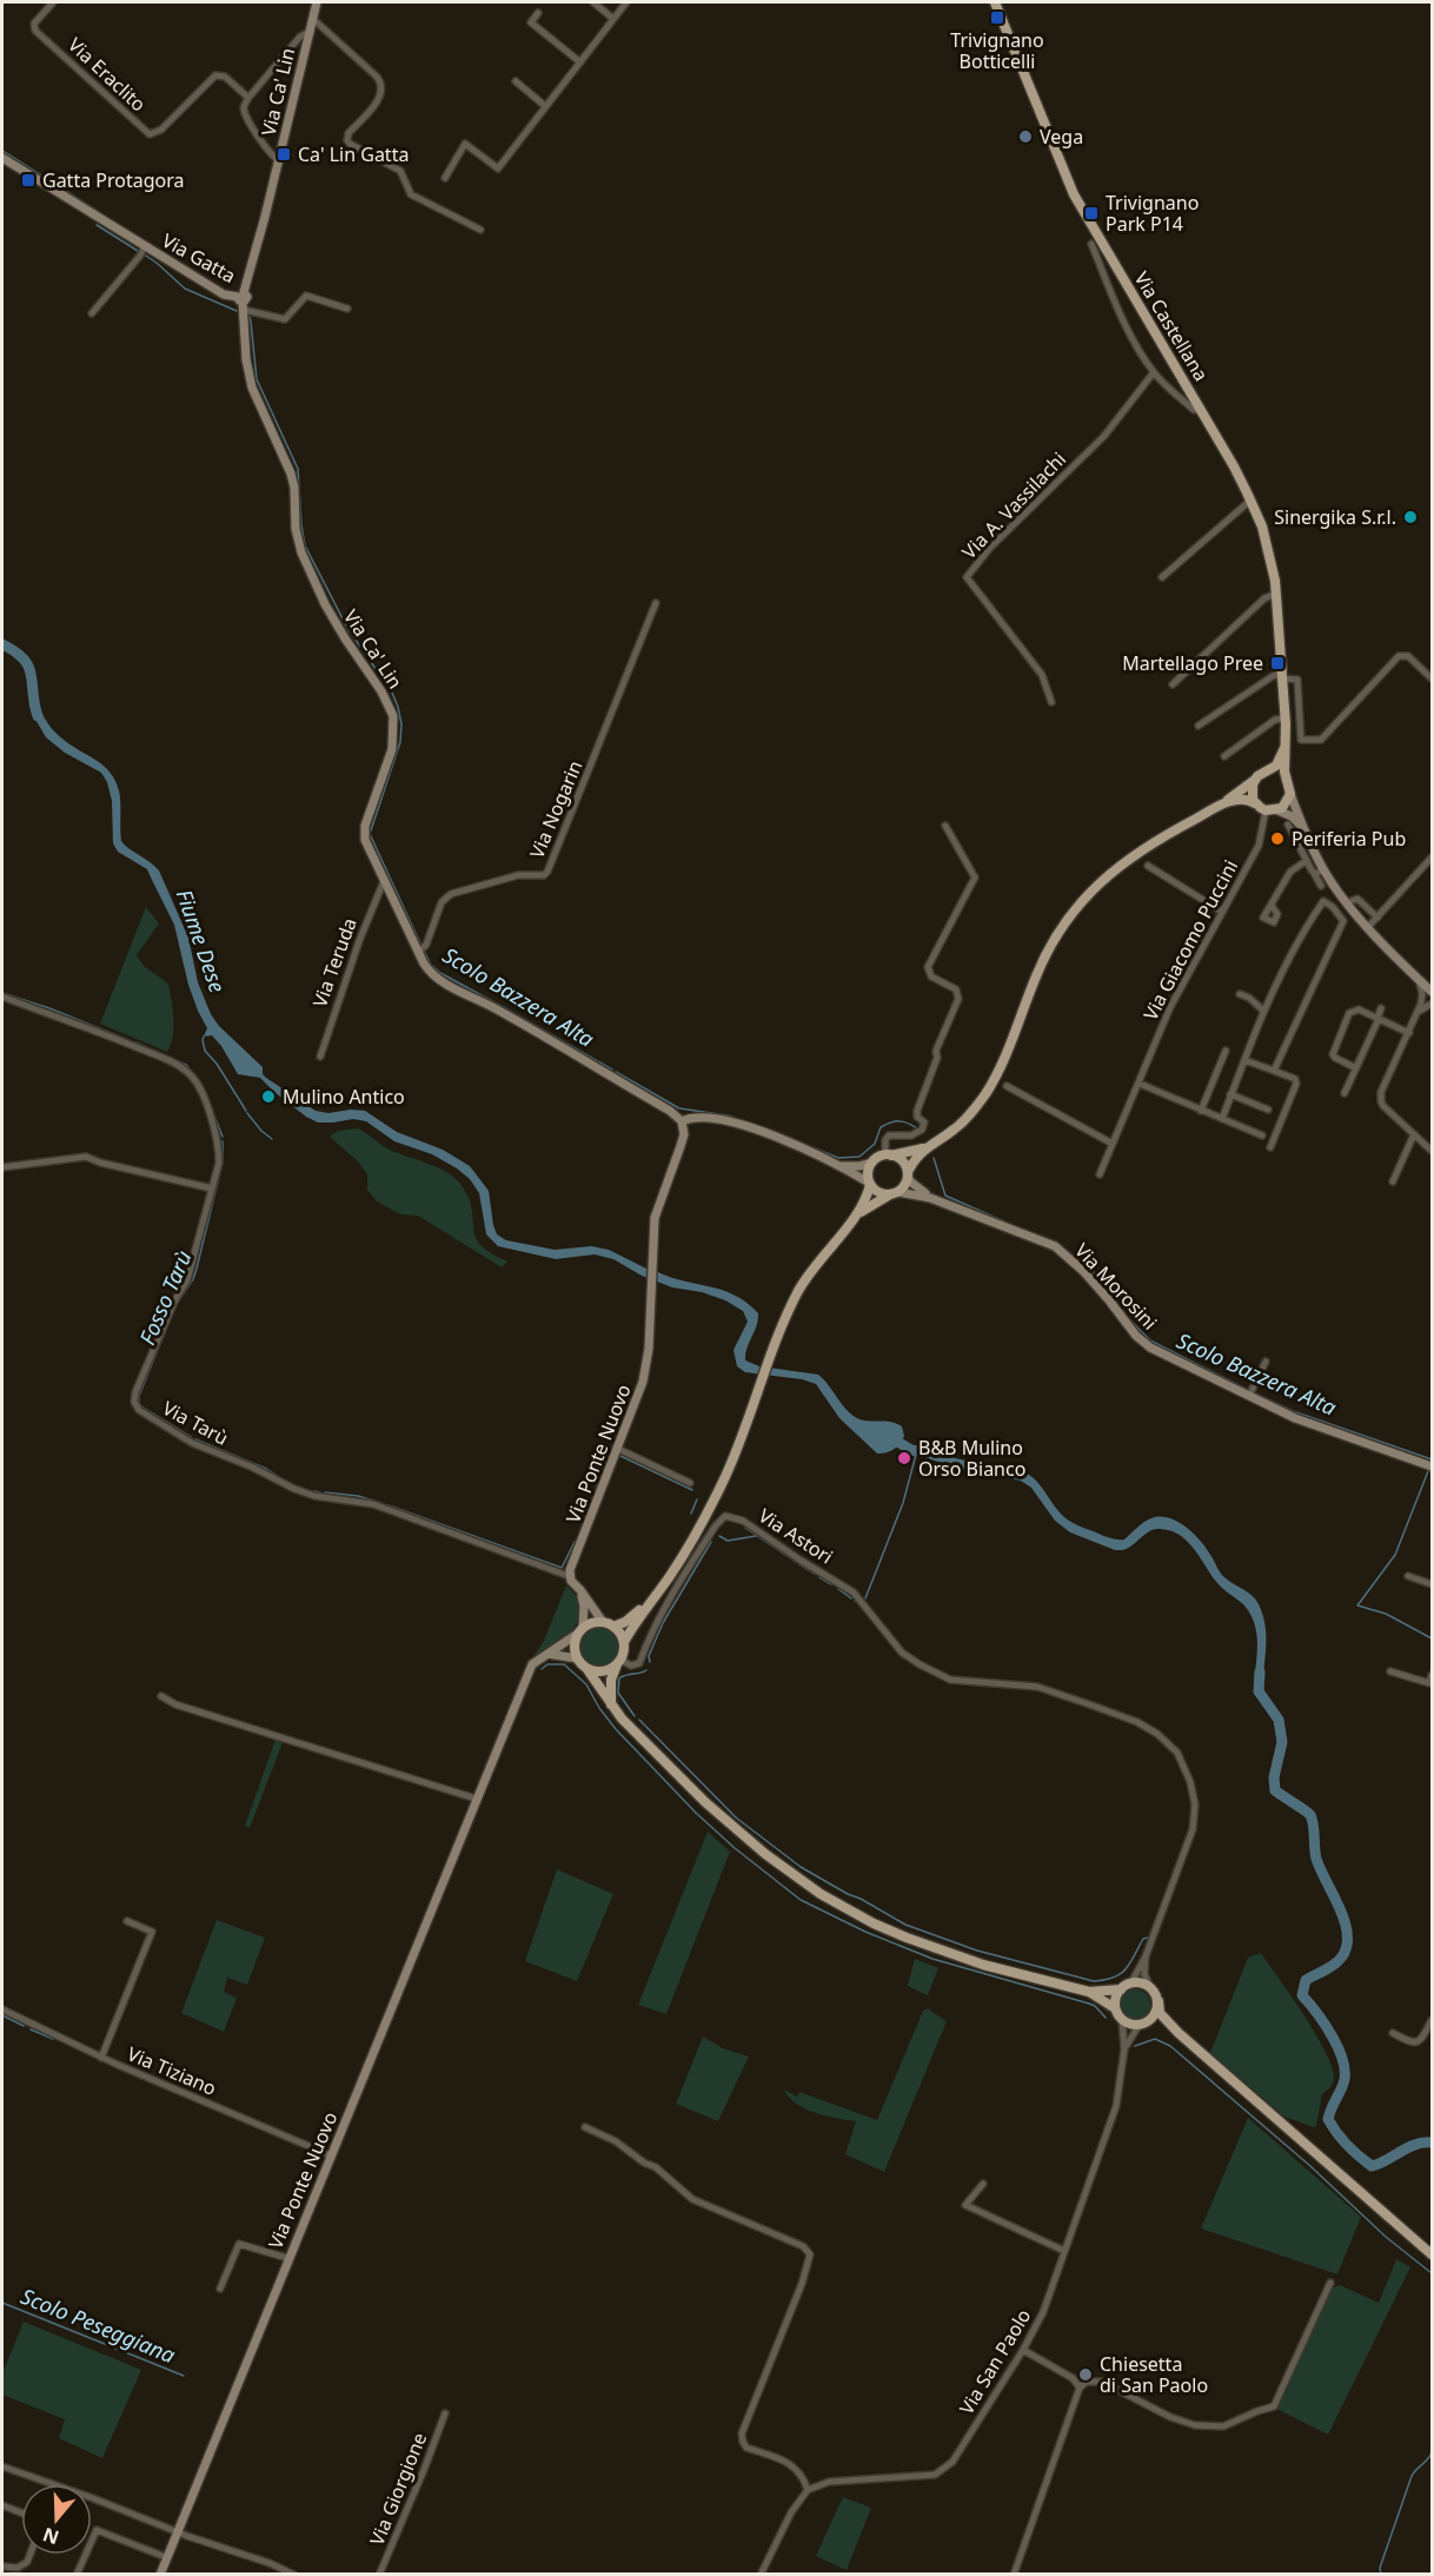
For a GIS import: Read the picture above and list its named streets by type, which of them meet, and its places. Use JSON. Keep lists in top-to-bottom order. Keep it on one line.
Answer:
{"streets":{"main road":["Via Castellana"],"street":["Via Eraclito","Via Ca' Lin","Via Gatta","Via A. Vassilachi","Via Nogarin","Via Giacomo Puccini","Via Teruda","Via Morosini","Via Tarù","Via Ponte Nuovo","Via Astori","Via Tiziano","Via San Paolo","Via Giorgione"]},"crossings":[["Via Eraclito","Via Ca' Lin"],["Via Ca' Lin","Via Gatta"],["Via Ca' Lin","Via Nogarin"],["Via Ca' Lin","Via Teruda"],["Via Ca' Lin","Via Ponte Nuovo"],["Via Castellana","Via A. Vassilachi"],["Via Castellana","Via Giacomo Puccini"],["Via Tarù","Via Ponte Nuovo"],["Via Ponte Nuovo","Via Astori"],["Via Ponte Nuovo","Via Tiziano"]],"water":["Fiume Dese","Scolo Bazzera Alta","Fosso Tarù","Scolo Peseggiana"],"places":{"transit":["Trivignano Botticelli","Ca' Lin Gatta","Gatta Protagora","Trivignano Park P14","Martellago Pree"],"other":["Vega","Sinergika S.r.l.","Periferia Pub","Mulino Antico","B&B Mulino Orso Bianco","Chiesetta di San Paolo"]},"north":"bottom"}
